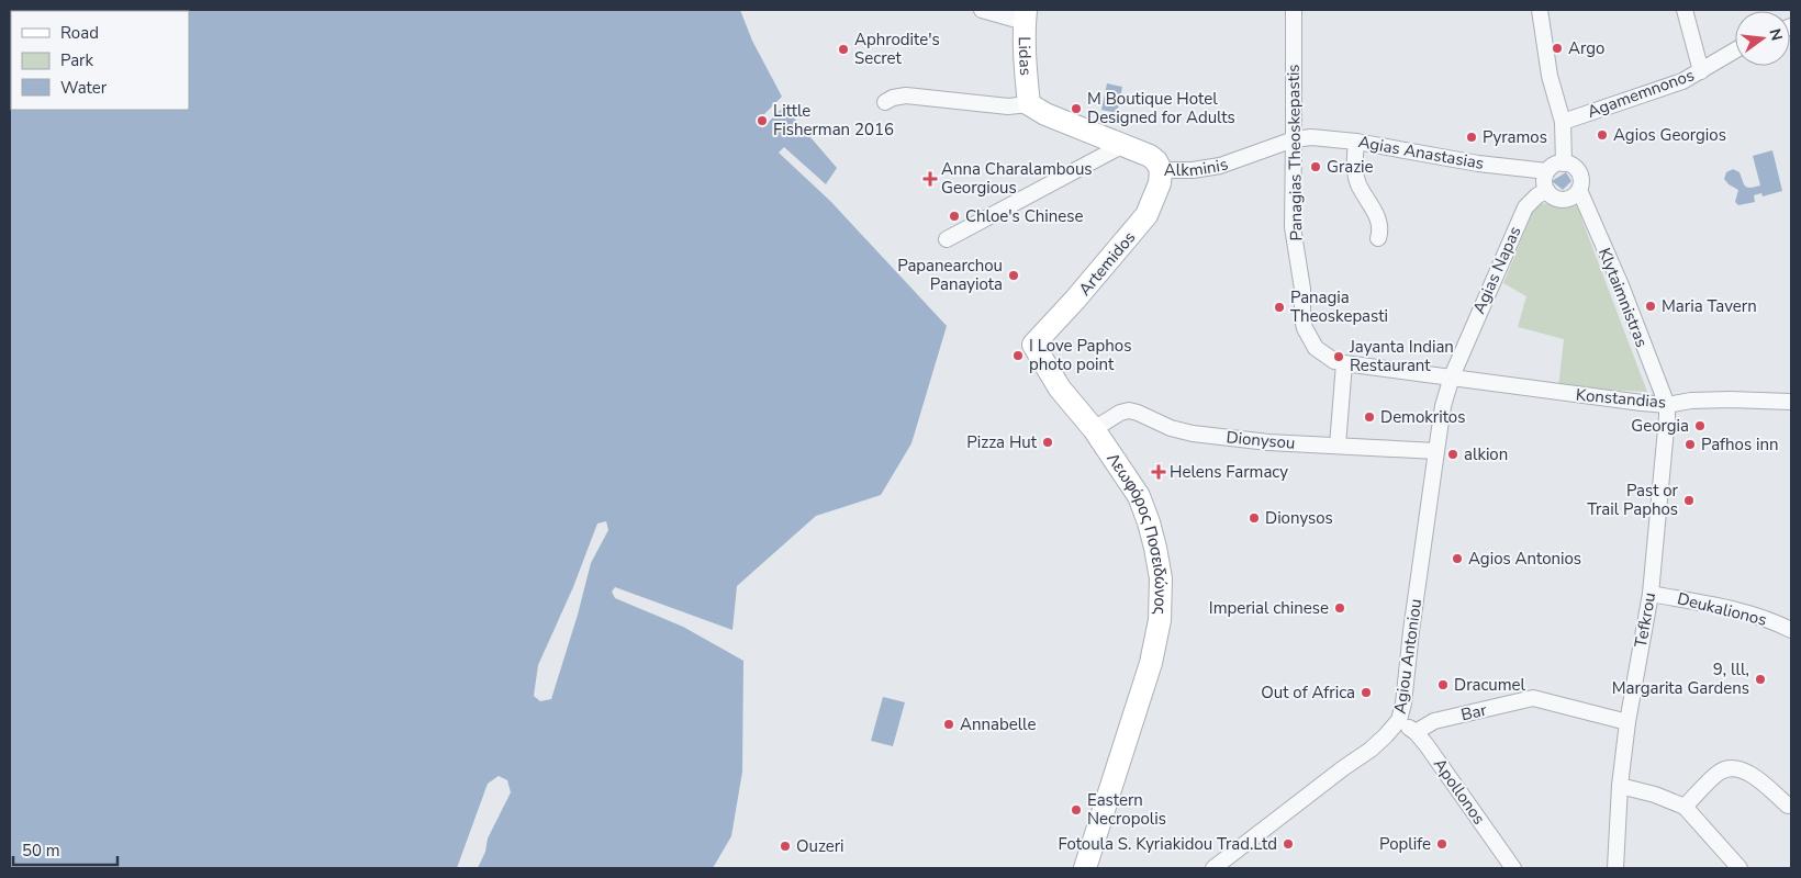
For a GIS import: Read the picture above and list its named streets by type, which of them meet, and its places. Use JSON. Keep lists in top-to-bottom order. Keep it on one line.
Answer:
{"streets":{"main road":["Lidas","Alkminis","Artemidos","Λεωφόρος Ποσειδώνος"],"street":["Agamemnonos","Panagias Theoskepastis","Agias Anastasias","Agias Napas","Klytaimnistras","Konstandias","Dionysou","Deukalionos","Tefkrou","Agiou Antoniou","Bar","Apollonos"]},"crossings":[["Lidas","Alkminis"],["Panagias Theoskepastis","Agias Anastasias"],["Panagias Theoskepastis","Alkminis"],["Panagias Theoskepastis","Konstandias"],["Panagias Theoskepastis","Agiou Antoniou"],["Agias Anastasias","Alkminis"],["Agias Anastasias","Agias Napas"],["Agias Anastasias","Klytaimnistras"],["Alkminis","Artemidos"],["Artemidos","Λεωφόρος Ποσειδώνος"],["Agias Napas","Klytaimnistras"],["Agias Napas","Agiou Antoniou"],["Klytaimnistras","Konstandias"],["Klytaimnistras","Tefkrou"],["Konstandias","Tefkrou"],["Konstandias","Agiou Antoniou"],["Dionysou","Λεωφόρος Ποσειδώνος"],["Dionysou","Agiou Antoniou"],["Deukalionos","Tefkrou"],["Tefkrou","Bar"],["Agiou Antoniou","Apollonos"],["Bar","Apollonos"]],"places":{"other":["Argo","Aphrodite's Secret","M Boutique Hotel Designed for Adults","Little Fisherman 2016","Agios Georgios","Pyramos","Grazie","Chloe's Chinese","Papanearchou Panayiota","Maria Tavern","Panagia Theoskepasti","I Love Paphos photo point","Jayanta Indian Restaurant","Demokritos","Georgia","Pizza Hut","Pafhos inn","alkion","Past or Trail Paphos","Dionysos","Agios Antonios","Imperial chinese","9, lll, Margarita Gardens","Dracumel","Out of Africa","Annabelle","Eastern Necropolis","Fotoula S. Kyriakidou Trad.Ltd","Poplife","Ouzeri"],"health":["Anna Charalambous Georgious","Helens Farmacy"]},"legend":["Road","Park","Water"],"scale_bar":"50 m","north":"right"}
